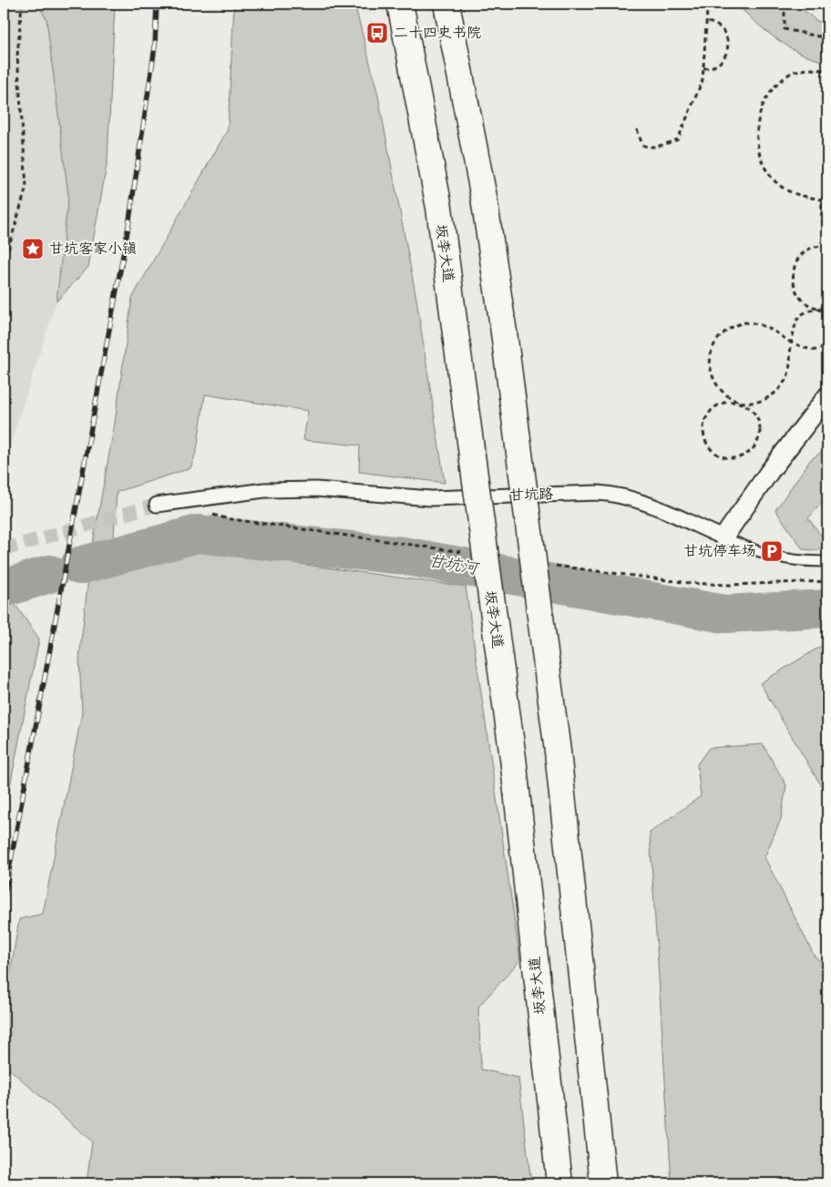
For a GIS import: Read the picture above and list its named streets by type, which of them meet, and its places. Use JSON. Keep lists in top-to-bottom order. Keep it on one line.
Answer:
{"streets":{"main road":["坂李大道"],"street":["甘坑路"]},"water":["甘坑河"],"places":{"bus stop":["二十四史书院"],"place":["甘坑客家小镇"],"parking":["甘坑停车场"]}}
